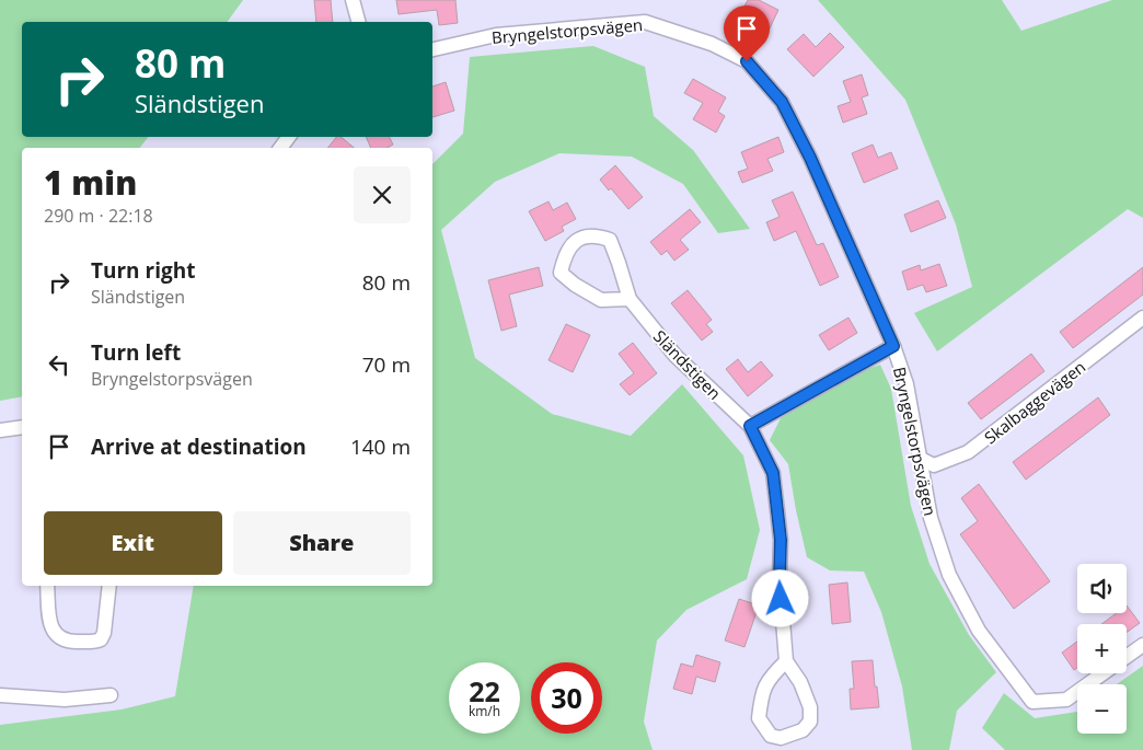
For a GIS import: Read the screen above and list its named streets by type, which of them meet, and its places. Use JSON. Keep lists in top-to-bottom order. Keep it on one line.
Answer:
{"streets":{"street":["Bryngelstorpsvägen","Sländstigen","Skalbaggevägen"]},"crossings":[["Bryngelstorpsvägen","Skalbaggevägen"]],"page":{"turn":["80 m","Sländstigen"],"heading":["1 min","290 m · 22:18"],"list":[{"name":"Turn right","note":"Sländstigen","value":"80 m"},{"name":"Turn left","note":"Bryngelstorpsvägen","value":"70 m"},{"name":"Arrive at destination","value":"140 m"}],"buttons":["Exit","Share"],"map_buttons":["+","−"],"speed":"22 km/h","limit":"30"}}
